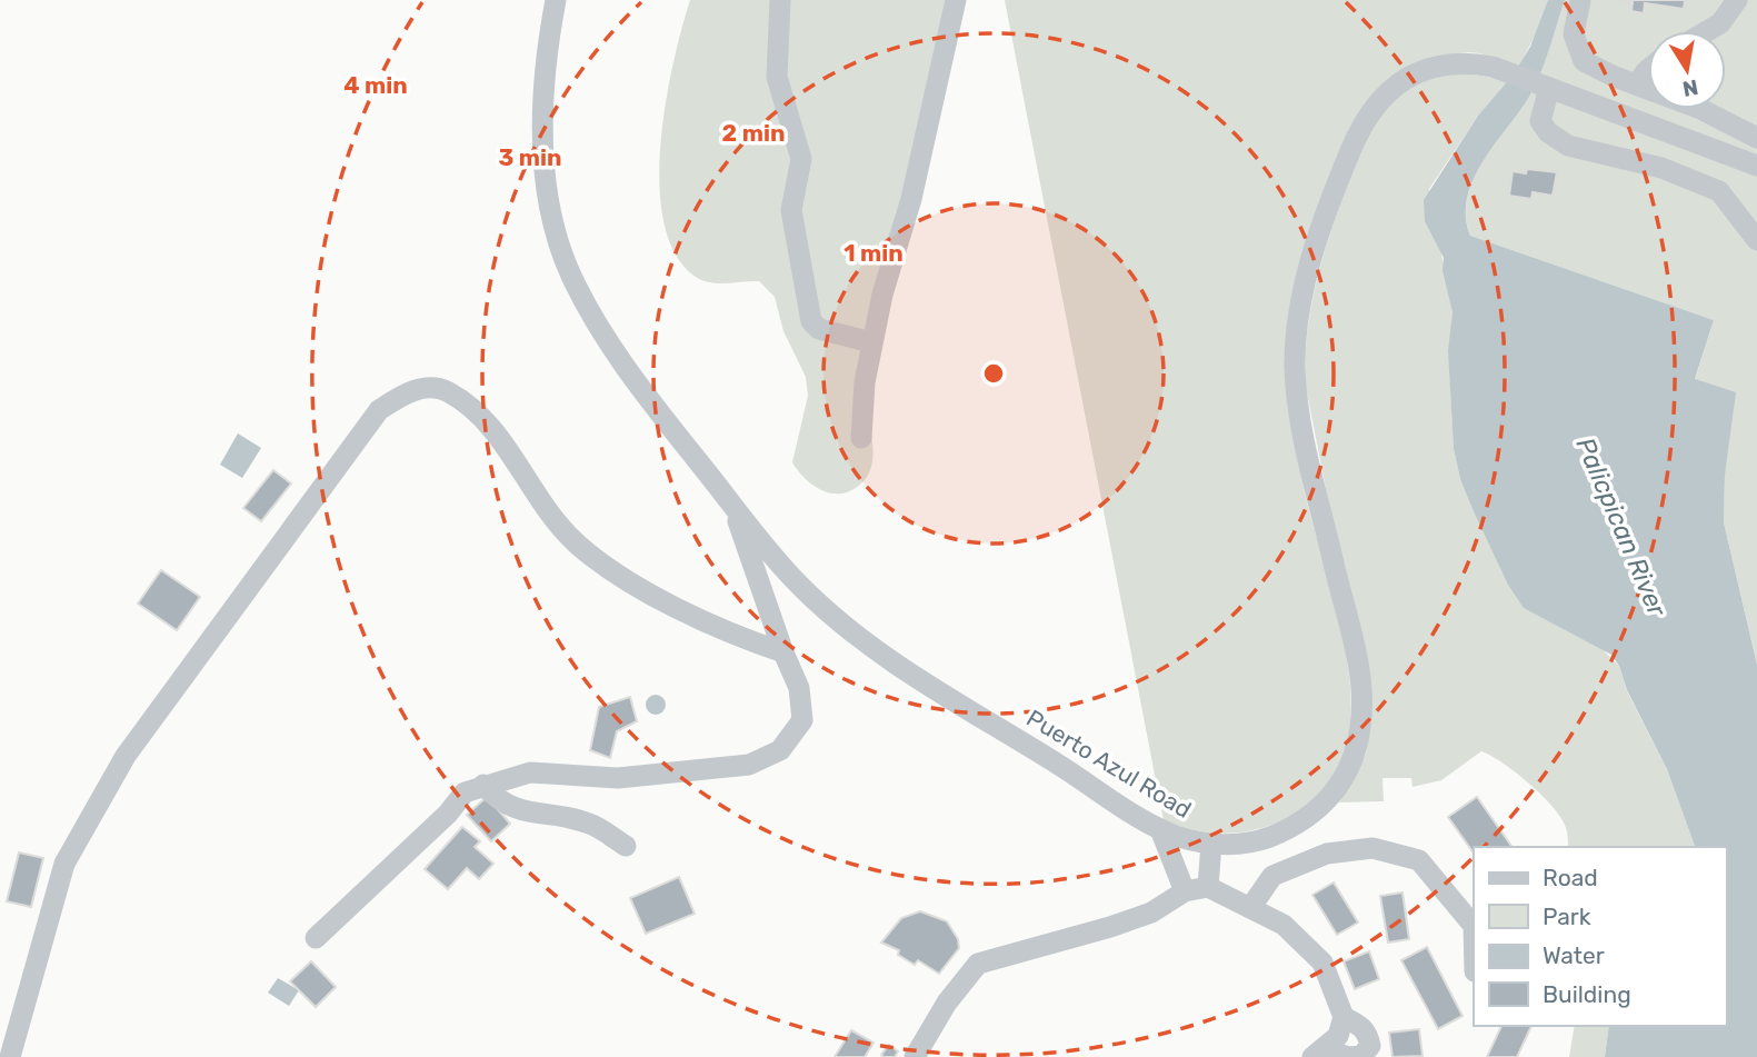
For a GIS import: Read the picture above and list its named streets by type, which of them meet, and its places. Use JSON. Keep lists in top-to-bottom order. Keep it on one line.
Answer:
{"streets":{"street":["Puerto Azul Road"]},"water":["Palicpican River"],"legend":["Road","Park","Water","Building"],"north":"bottom","rings":["4 min","2 min","3 min","1 min"]}
